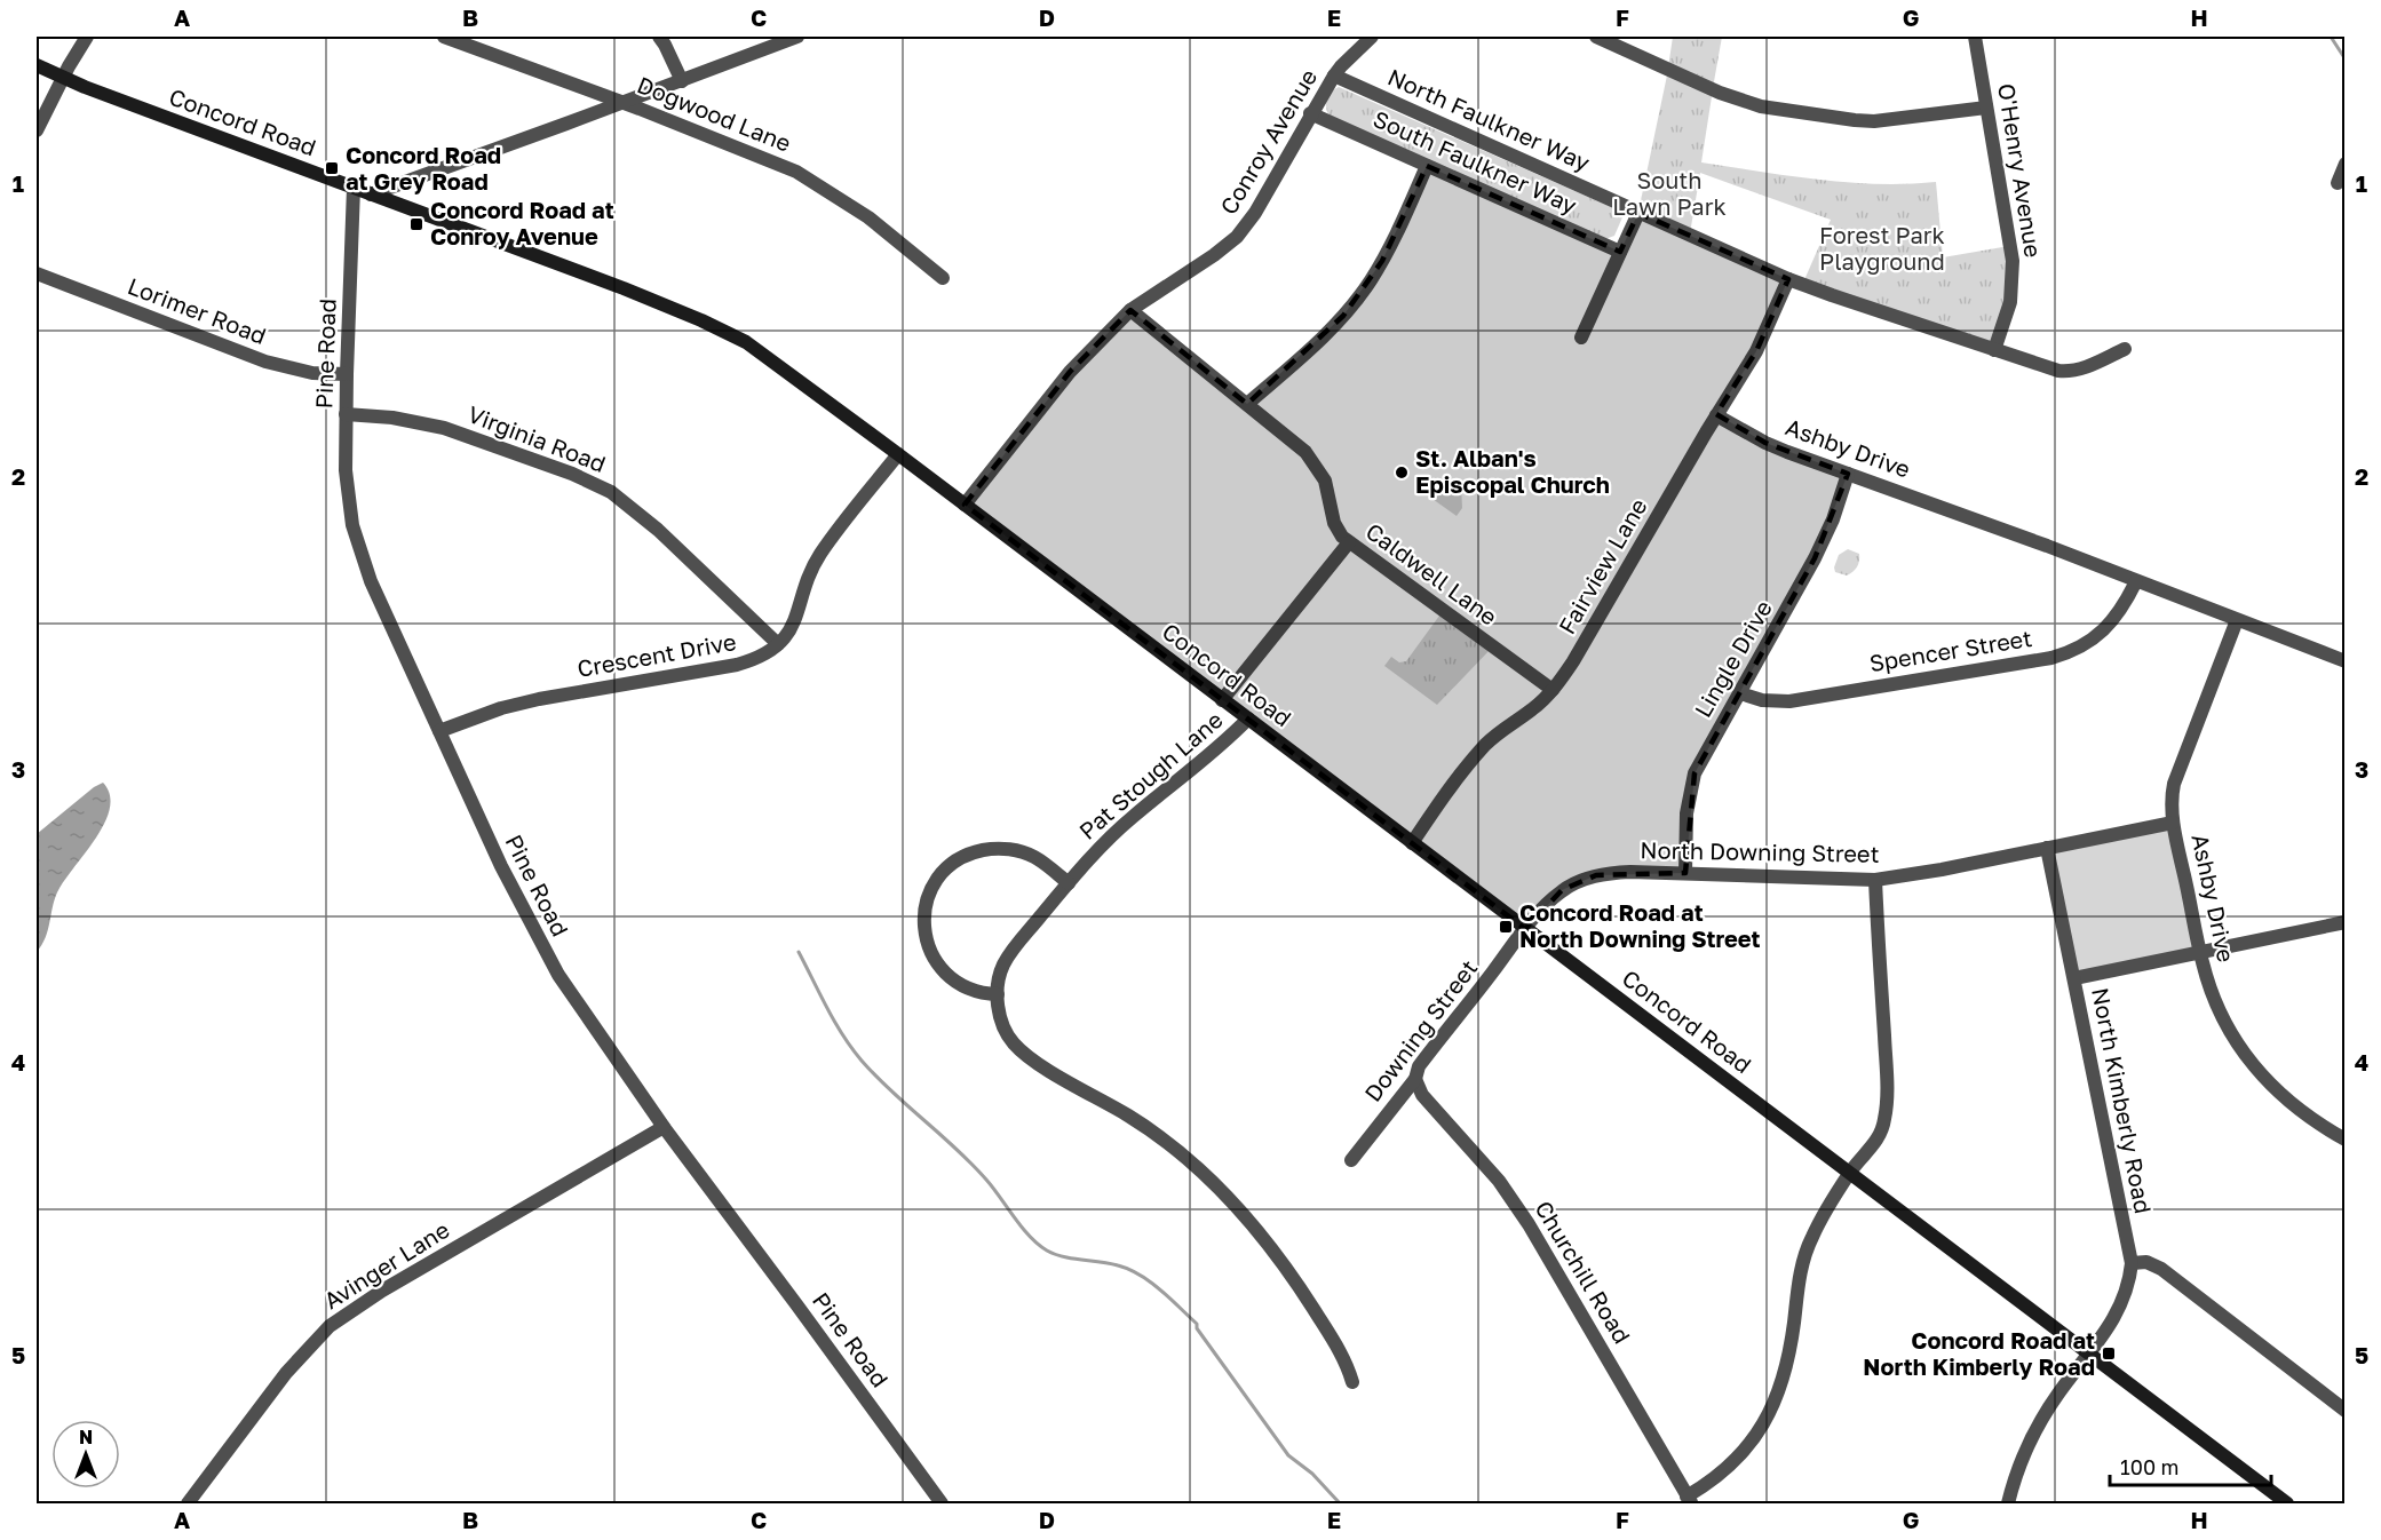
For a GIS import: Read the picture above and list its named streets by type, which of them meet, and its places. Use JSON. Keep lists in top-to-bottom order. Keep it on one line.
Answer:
{"streets":{"main road":["Concord Road"],"street":["Dogwood Lane","North Faulkner Way","Conroy Avenue","South Faulkner Way","O'Henry Avenue","Lorimer Road","Pine Road","Virginia Road","Ashby Drive","Fairview Lane","Caldwell Lane","Spencer Street","Crescent Drive","Lingle Drive","Pat Stough Lane","North Downing Street","Downing Street","North Kimberly Road","Avinger Lane","Churchill Road"]},"crossings":[["North Faulkner Way","Conroy Avenue"],["North Faulkner Way","O'Henry Avenue"],["North Faulkner Way","Fairview Lane"],["Concord Road","Conroy Avenue"],["Concord Road","Pine Road"],["Concord Road","Fairview Lane"],["Concord Road","Crescent Drive"],["Concord Road","Pat Stough Lane"],["Concord Road","North Downing Street"],["Concord Road","Downing Street"],["Concord Road","North Kimberly Road"],["Conroy Avenue","South Faulkner Way"],["Conroy Avenue","Caldwell Lane"],["Lorimer Road","Pine Road"],["Pine Road","Virginia Road"],["Pine Road","Crescent Drive"],["Pine Road","Avinger Lane"],["Virginia Road","Crescent Drive"],["Ashby Drive","Fairview Lane"],["Ashby Drive","Spencer Street"],["Ashby Drive","Lingle Drive"],["Ashby Drive","North Downing Street"],["Fairview Lane","Caldwell Lane"],["Spencer Street","Lingle Drive"],["Lingle Drive","North Downing Street"],["North Downing Street","Downing Street"],["North Downing Street","North Kimberly Road"],["Downing Street","Churchill Road"]],"parks":["South Lawn Park","Forest Park Playground"],"places":{"transit":["Concord Road at Grey Road","Concord Road at Conroy Avenue","Concord Road at North Downing Street","Concord Road at North Kimberly Road"],"other":["St. Alban's Episcopal Church"]},"scale_bar":"100 m","north":"top","grid":{"columns":["A","B","C","D","E","F","G","H"],"rows":["1","2","3","4","5"]}}
